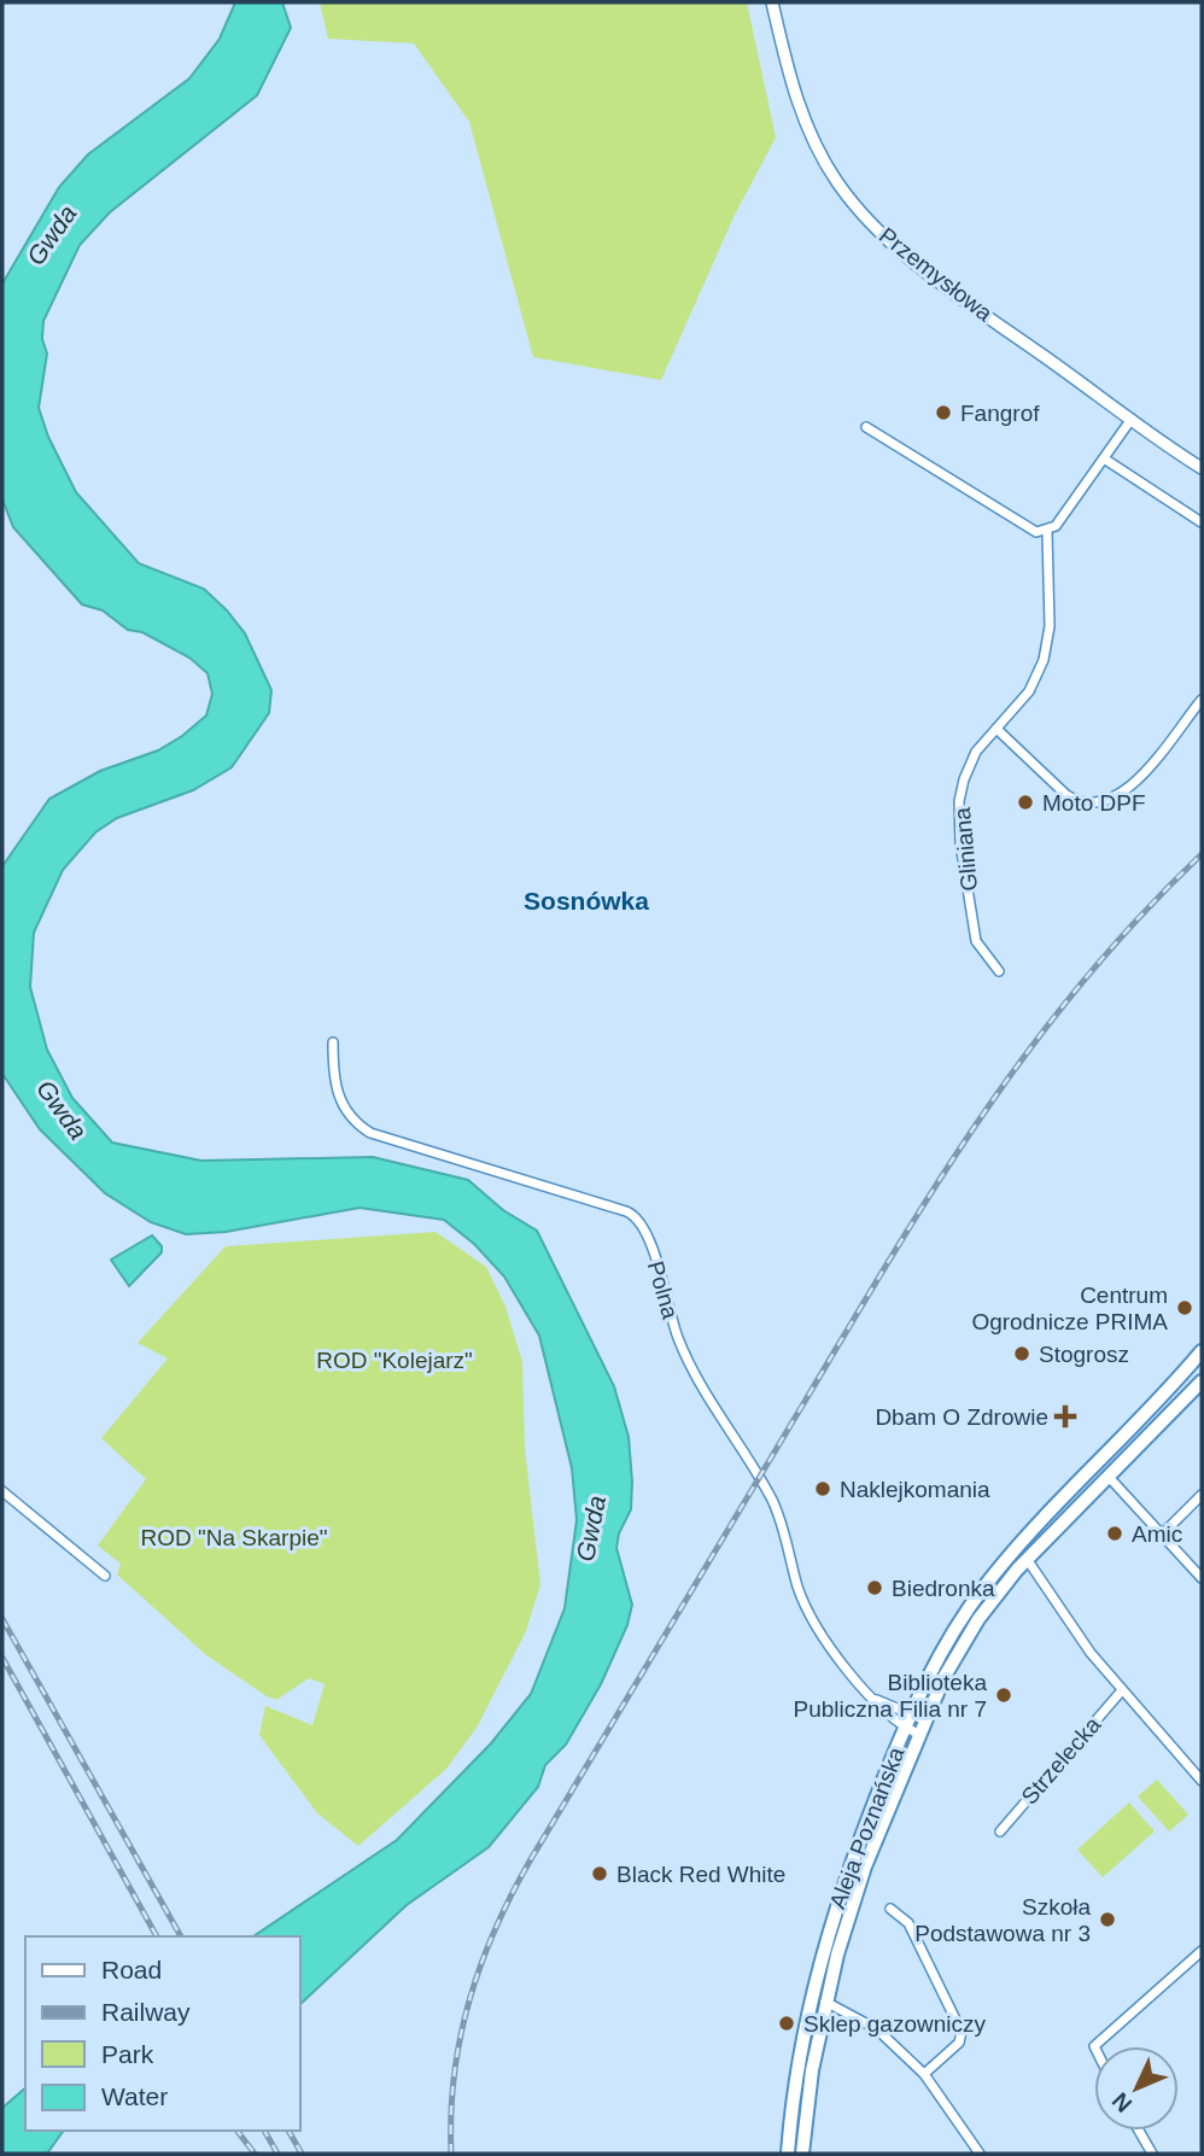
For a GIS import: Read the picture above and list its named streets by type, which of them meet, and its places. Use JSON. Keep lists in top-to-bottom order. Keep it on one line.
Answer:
{"streets":{"main road":["Aleja Poznańska"],"street":["Przemysłowa","Gliniana","Polna","Strzelecka"]},"crossings":[["Polna","Aleja Poznańska"]],"districts":["Sosnówka"],"water":["Gwda"],"parks":["ROD \"Kolejarz\"","ROD \"Na Skarpie\""],"places":{"other":["Fangrof","Moto DPF","Centrum Ogrodnicze PRIMA","Stogrosz","Naklejkomania","Amic","Biedronka","Biblioteka Publiczna Filia nr 7","Black Red White","Szkoła Podstawowa nr 3","Sklep gazowniczy"],"health":["Dbam O Zdrowie"]},"legend":["Road","Railway","Park","Water"],"north":"bottom left"}
